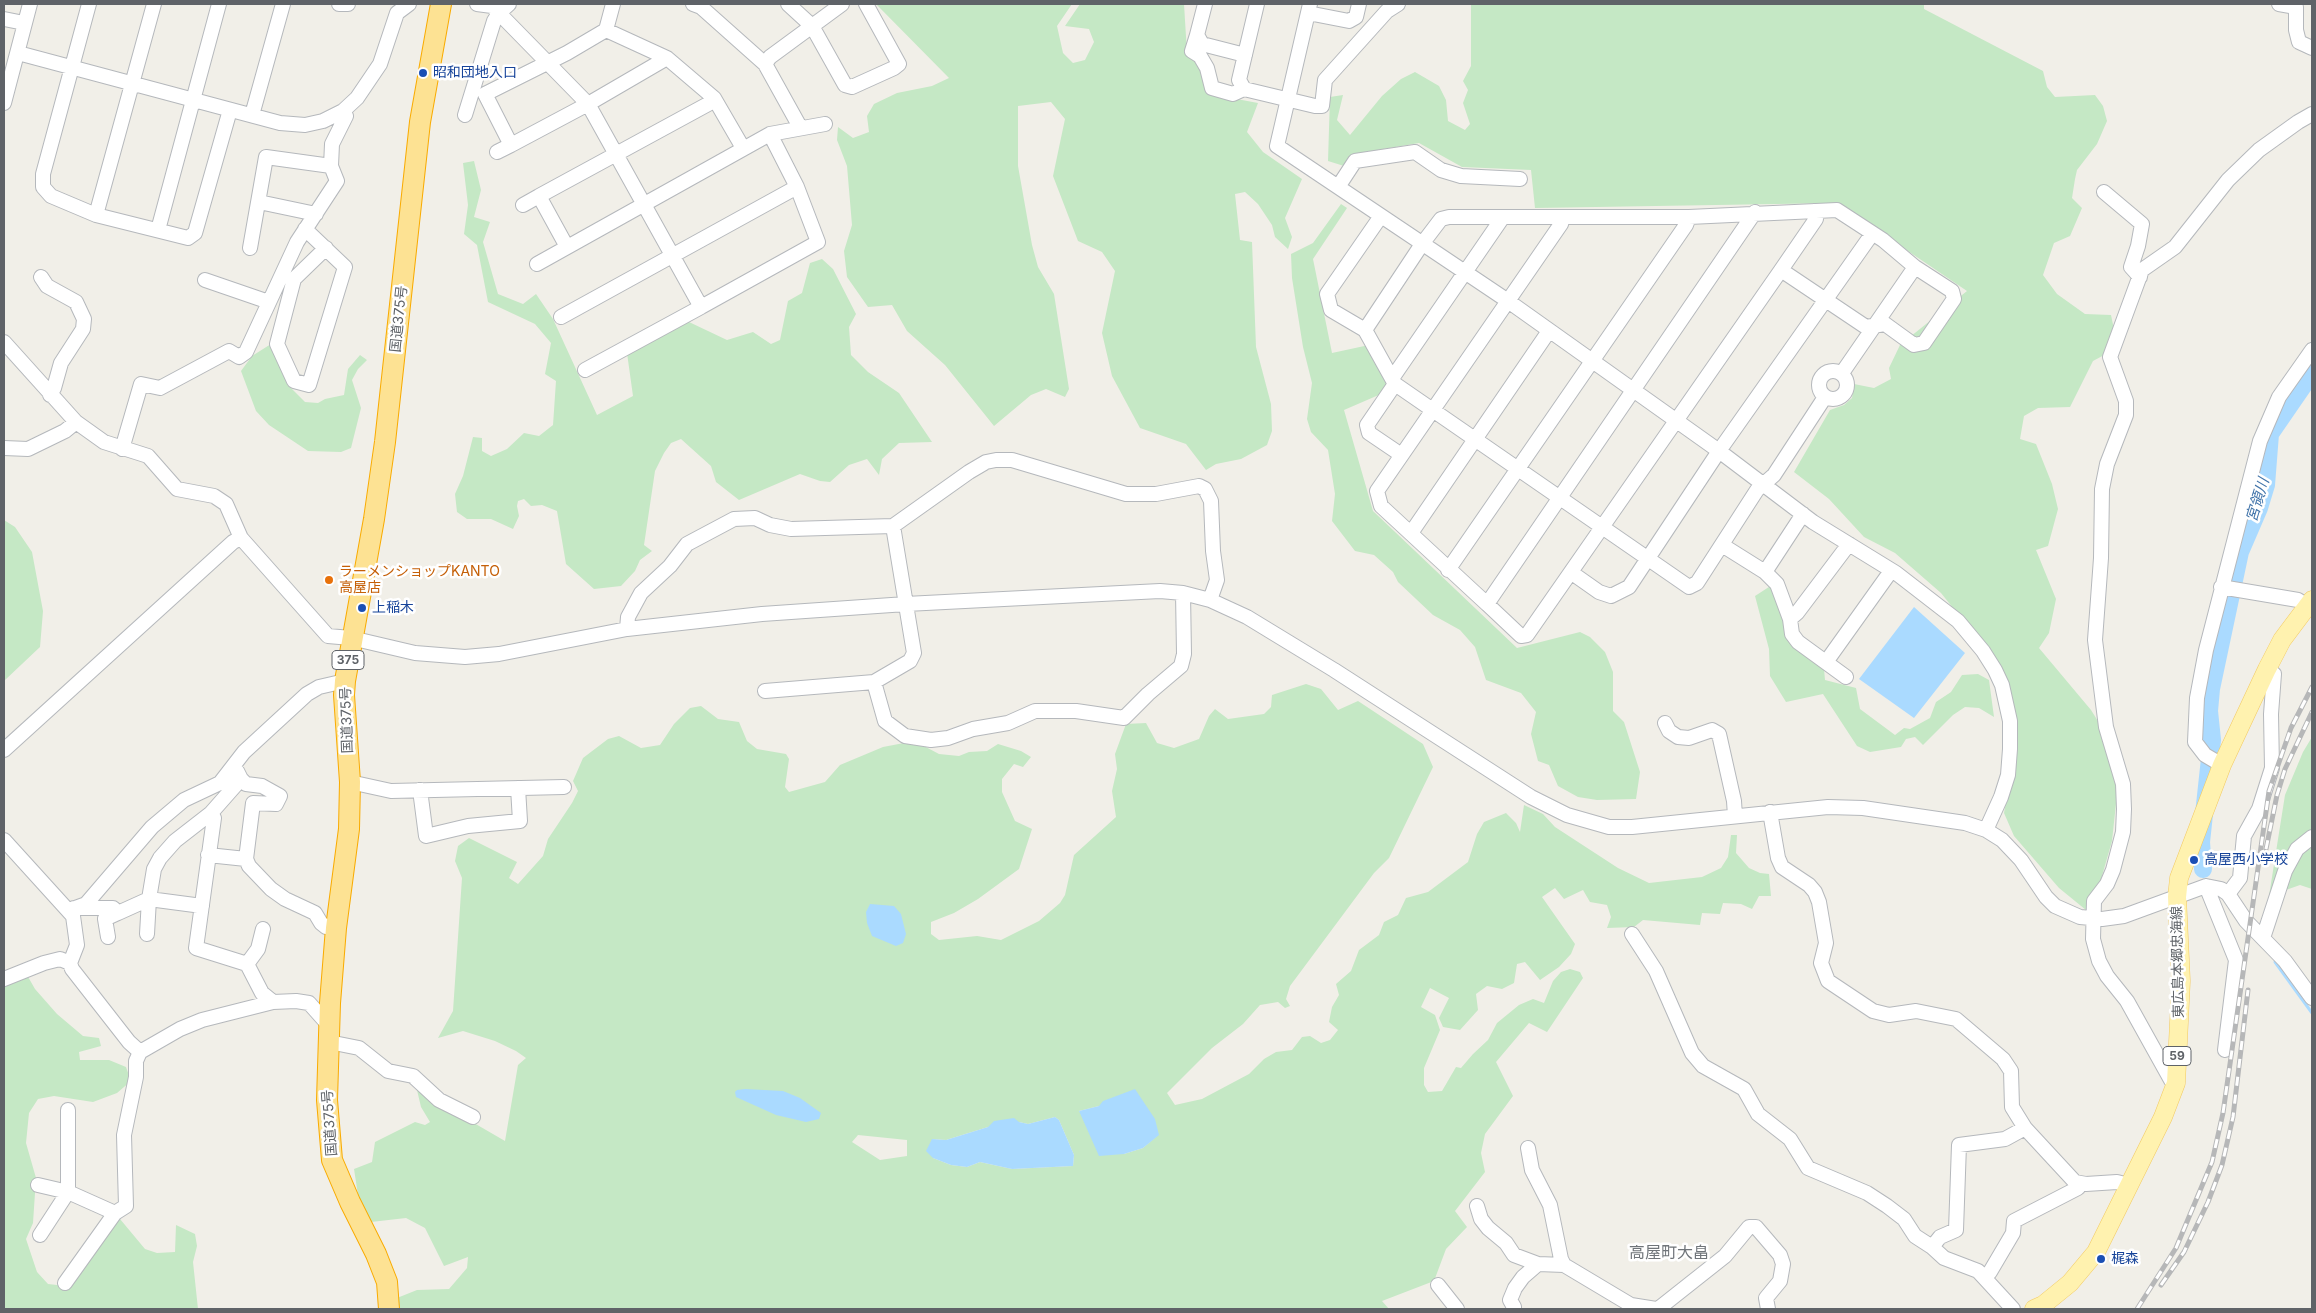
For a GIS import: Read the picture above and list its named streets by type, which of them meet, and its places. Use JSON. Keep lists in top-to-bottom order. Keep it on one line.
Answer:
{"streets":{"highway":["国道375号","375"],"main road":["東広島本郷忠海線","59"]},"districts":["高屋町大畠"],"water":["宮領川"],"places":["昭和団地入口","ラーメンショップKANTO 高屋店","上稲木","高屋西小学校","梶森"]}
